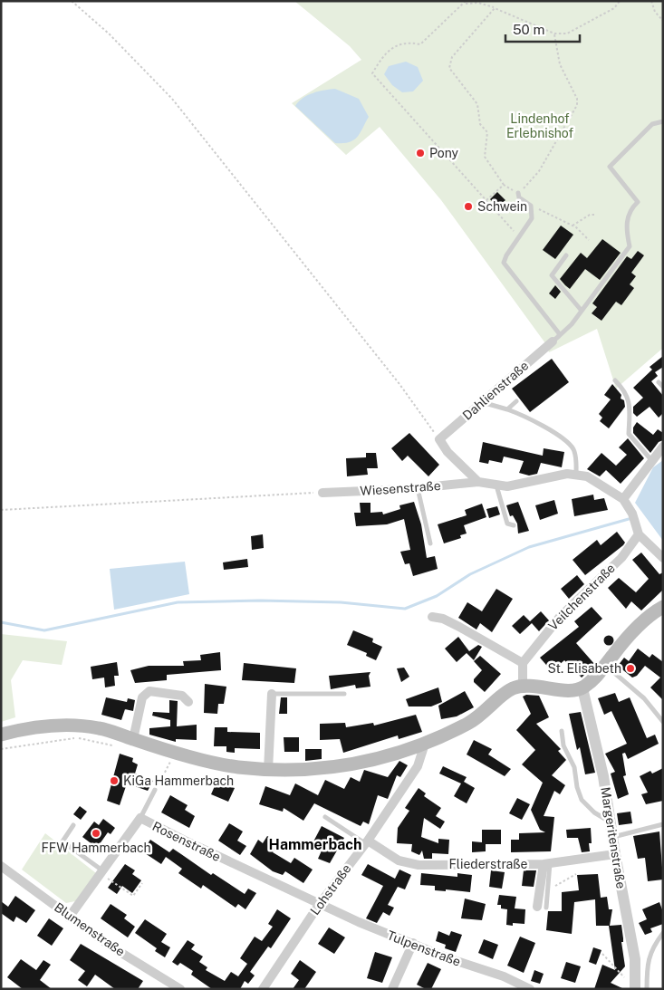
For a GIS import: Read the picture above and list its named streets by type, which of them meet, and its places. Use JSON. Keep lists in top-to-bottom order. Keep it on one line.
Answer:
{"streets":{"street":["Dahlienstraße","Wiesenstraße","Veilchenstraße","Margeritenstraße","Rosenstraße","Fliederstraße","Lohstraße","Blumenstraße","Tulpenstraße"]},"crossings":[["Margeritenstraße","Fliederstraße"],["Rosenstraße","Lohstraße"],["Rosenstraße","Blumenstraße"],["Rosenstraße","Tulpenstraße"],["Fliederstraße","Lohstraße"],["Lohstraße","Tulpenstraße"]],"districts":["Hammerbach"],"parks":["Lindenhof Erlebnishof"],"places":["Pony","Schwein","St. Elisabeth","KiGa Hammerbach","FFW Hammerbach"],"scale_bar":"50 m"}
